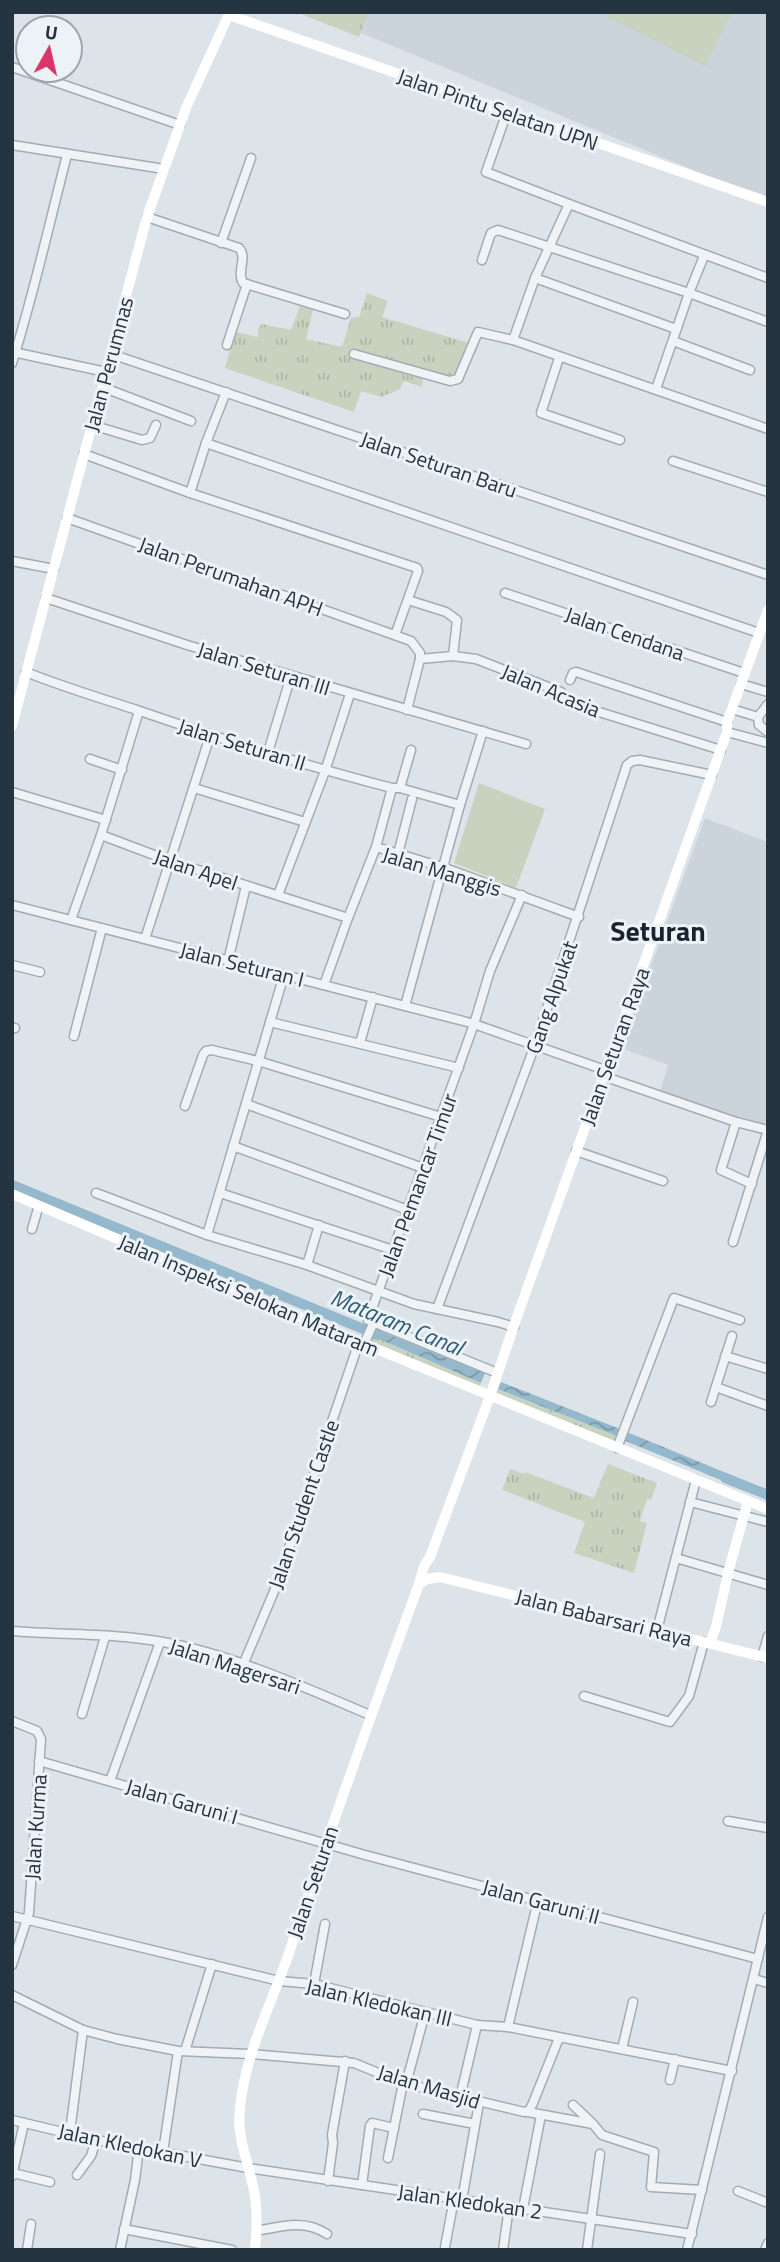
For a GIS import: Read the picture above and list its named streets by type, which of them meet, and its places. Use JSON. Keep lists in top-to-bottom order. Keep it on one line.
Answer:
{"streets":{"main road":["Jalan Pintu Selatan UPN","Jalan Perumnas","Jalan Seturan Raya","Jalan Inspeksi Selokan Mataram","Jalan Babarsari Raya","Jalan Seturan"],"street":["Jalan Seturan Baru","Jalan Perumahan APH","Jalan Cendana","Jalan Seturan III","Jalan Acasia","Jalan Seturan II","Jalan Apel","Jalan Manggis","Jalan Seturan I","Gang Alpukat","Jalan Pemancar Timur","Jalan Student Castle","Jalan Magersari","Jalan Garuni I","Jalan Kurma","Jalan Garuni II","Jalan Kledokan III","Jalan Masjid","Jalan Kledokan V","Jalan Kledokan 2"]},"crossings":[["Jalan Pintu Selatan UPN","Jalan Perumnas"],["Jalan Perumnas","Jalan Seturan Baru"],["Jalan Perumnas","Jalan Perumahan APH"],["Jalan Perumnas","Jalan Seturan III"],["Jalan Perumnas","Jalan Seturan II"],["Jalan Cendana","Jalan Seturan Raya"],["Jalan Acasia","Jalan Seturan Raya"],["Jalan Apel","Jalan Manggis"],["Jalan Manggis","Gang Alpukat"],["Jalan Manggis","Jalan Pemancar Timur"],["Jalan Seturan I","Jalan Pemancar Timur"],["Gang Alpukat","Jalan Seturan Raya"],["Gang Alpukat","Jalan Pemancar Timur"],["Jalan Seturan Raya","Jalan Pemancar Timur"],["Jalan Seturan Raya","Jalan Inspeksi Selokan Mataram"],["Jalan Inspeksi Selokan Mataram","Jalan Student Castle"],["Jalan Student Castle","Jalan Magersari"],["Jalan Magersari","Jalan Seturan"],["Jalan Garuni I","Jalan Kurma"],["Jalan Garuni I","Jalan Seturan"],["Jalan Garuni I","Jalan Garuni II"],["Jalan Kurma","Jalan Kledokan III"],["Jalan Seturan","Jalan Garuni II"],["Jalan Seturan","Jalan Kledokan III"],["Jalan Seturan","Jalan Masjid"],["Jalan Seturan","Jalan Kledokan V"],["Jalan Seturan","Jalan Kledokan 2"],["Jalan Kledokan V","Jalan Kledokan 2"]],"districts":["Seturan"],"water":["Mataram Canal"],"north":"top"}
